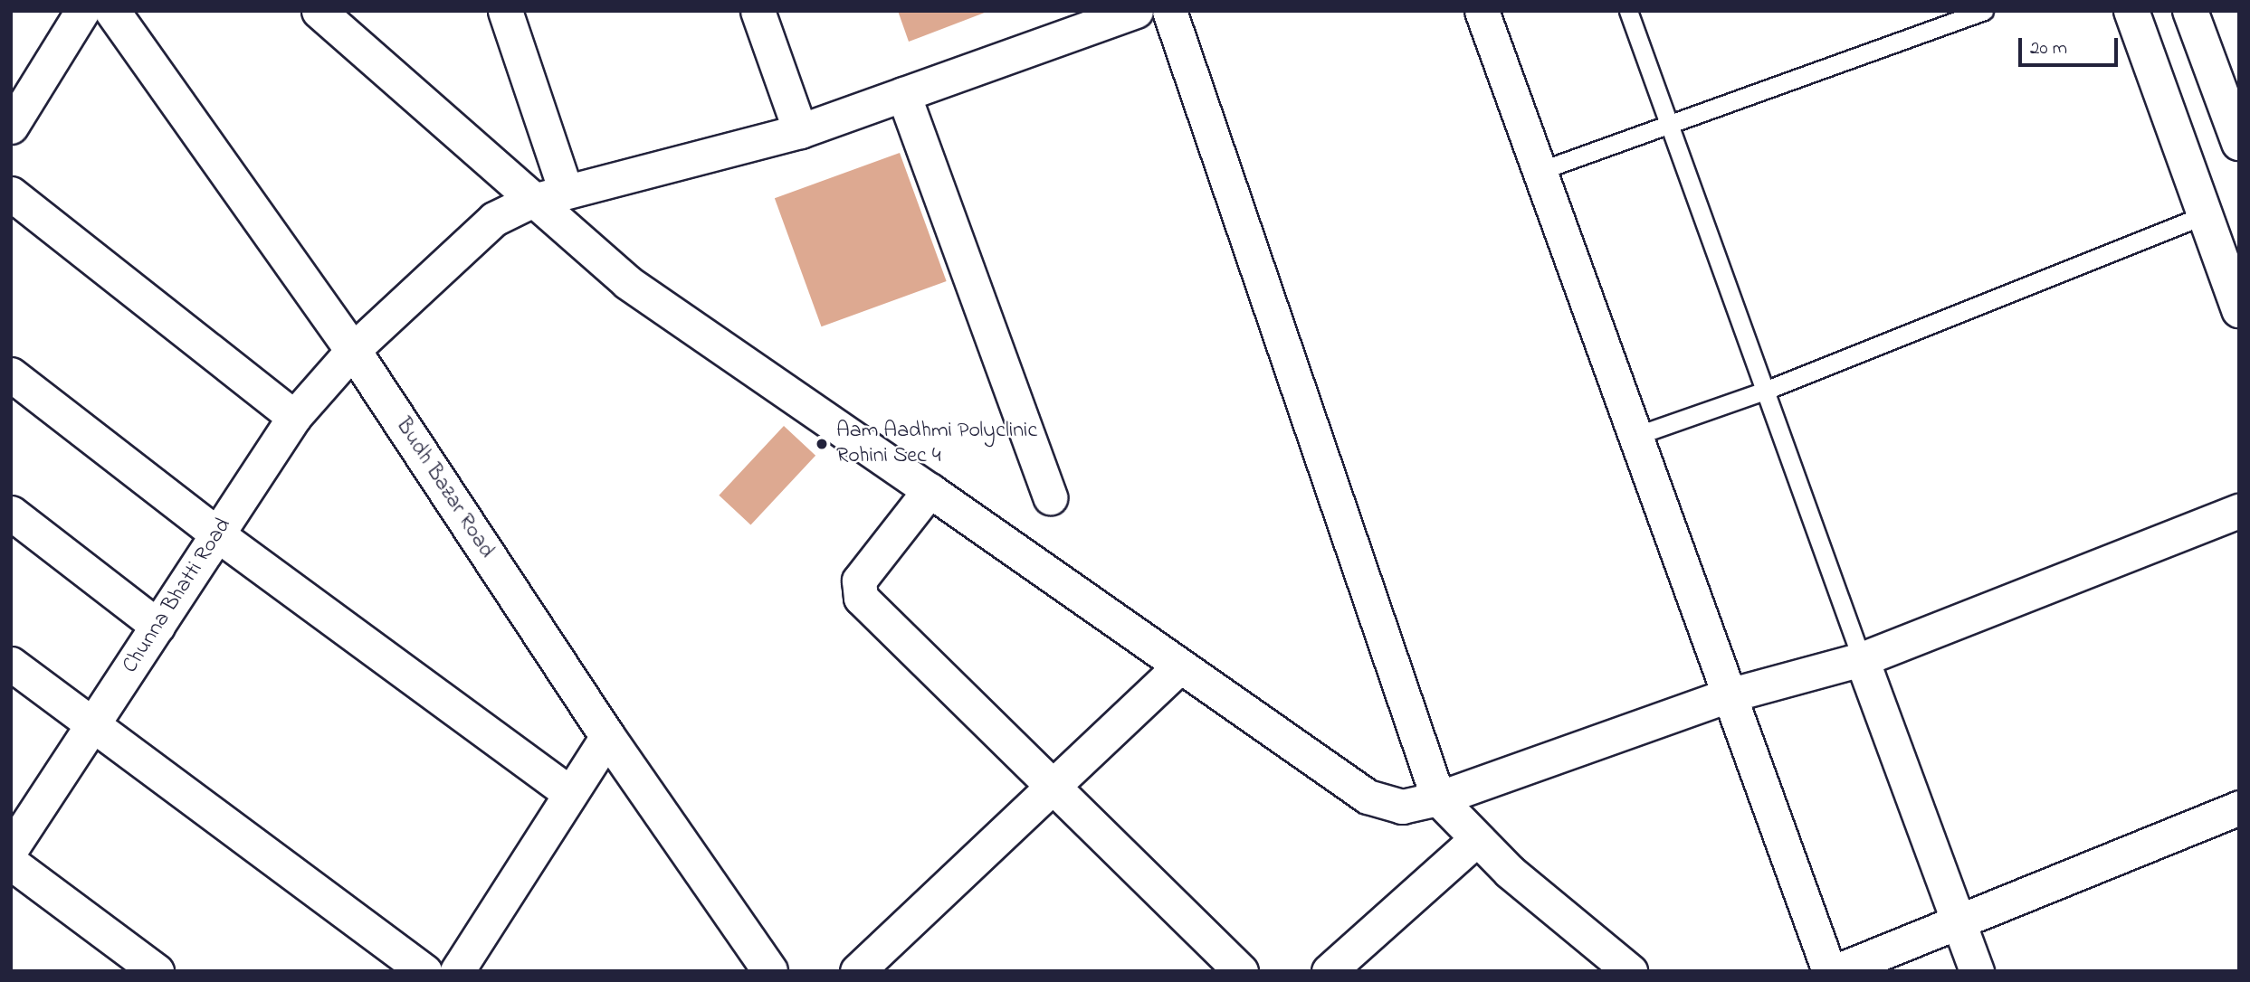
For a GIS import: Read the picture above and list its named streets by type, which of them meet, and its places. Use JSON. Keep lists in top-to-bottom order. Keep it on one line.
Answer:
{"streets":{"street":["Budh Bazar Road","Chunna Bhatti Road"]},"crossings":[["Budh Bazar Road","Chunna Bhatti Road"]],"places":["Aam Aadhmi Polyclinic Rohini Sec 4"],"scale_bar":"20 m"}
